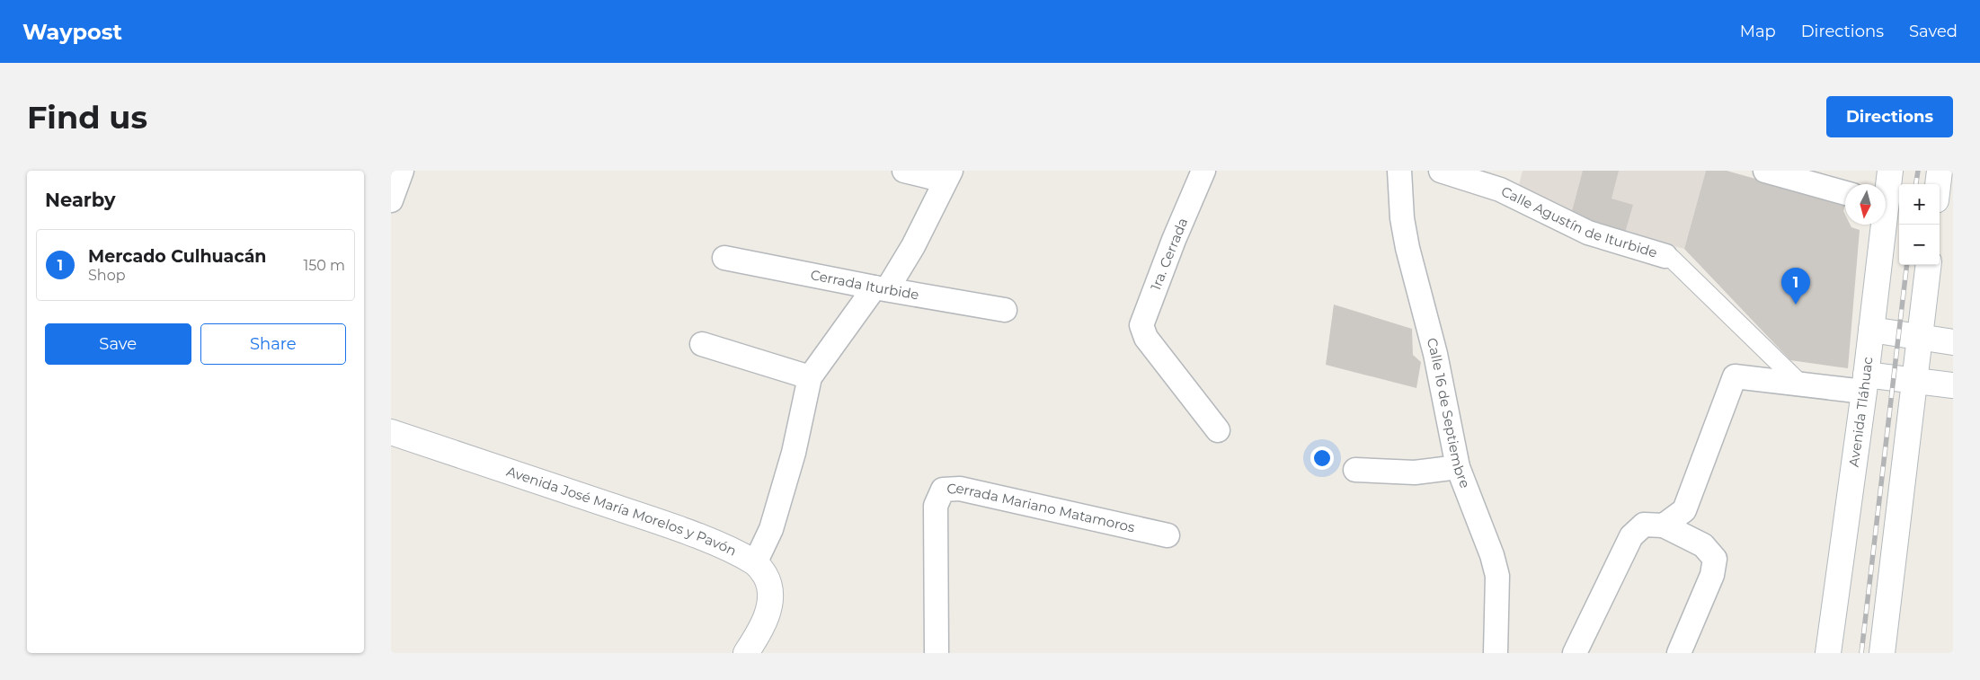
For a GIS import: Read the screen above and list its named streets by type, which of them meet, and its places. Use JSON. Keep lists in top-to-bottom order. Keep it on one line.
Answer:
{"streets":{"main road":["Avenida Tláhuac","Avenida José María Morelos y Pavón"],"street":["Calle Agustín de Iturbide","1ra. Cerrada","Cerrada Iturbide","Calle 16 de Septiembre","Cerrada Mariano Matamoros"]},"north":"bottom","page":{"header":"Waypost","nav":["Map","Directions","Saved"],"buttons":["Directions",["Save","Share"]],"title":"Find us","heading":"Nearby","map_buttons":["+","−"],"list":[{"mark":"1","name":"Mercado Culhuacán","note":"Shop","value":"150 m"}],"pins":"1"}}
